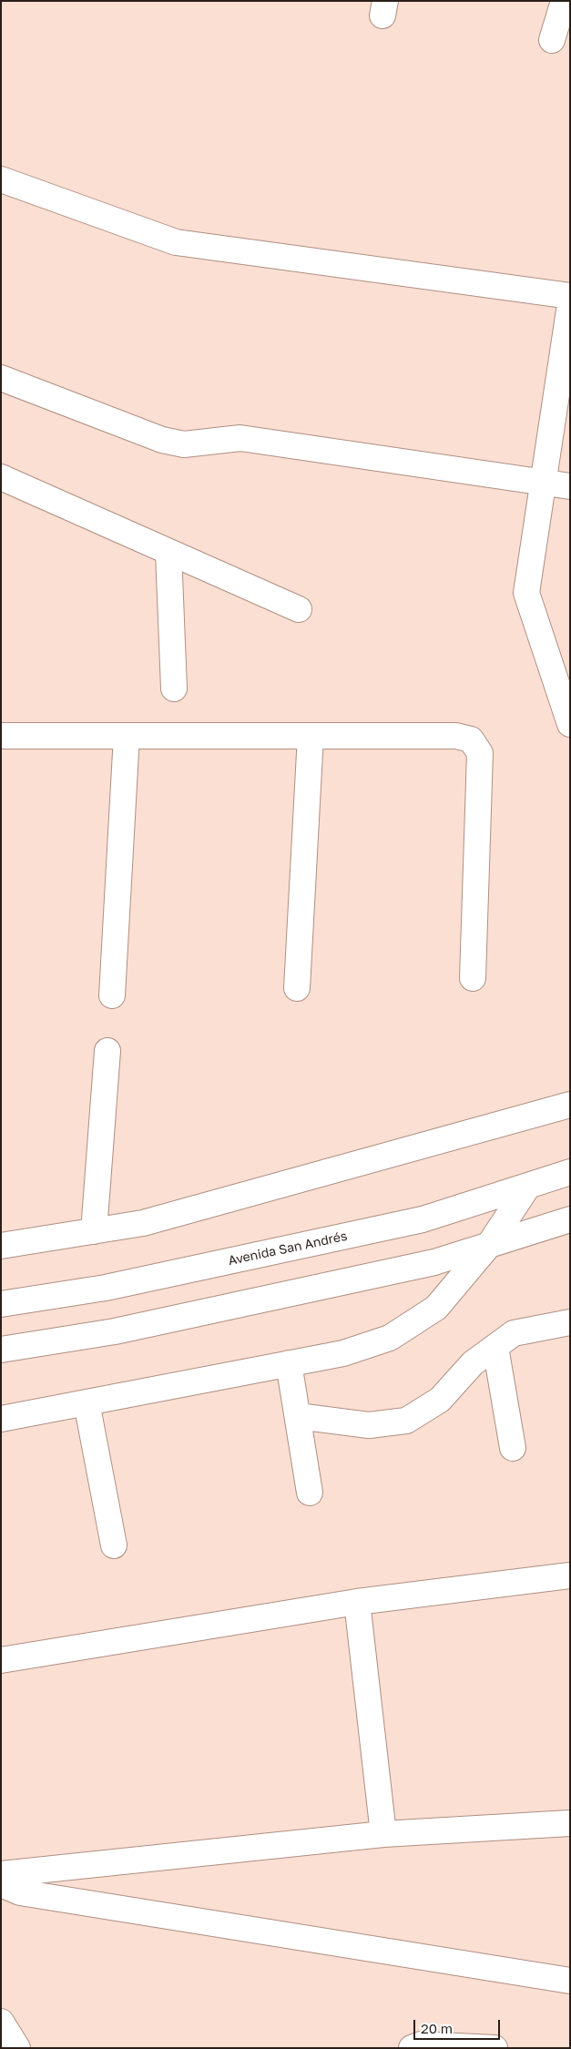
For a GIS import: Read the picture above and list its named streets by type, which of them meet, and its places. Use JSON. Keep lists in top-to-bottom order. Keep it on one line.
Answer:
{"streets":{"street":["Avenida San Andrés"]},"scale_bar":"20 m"}
